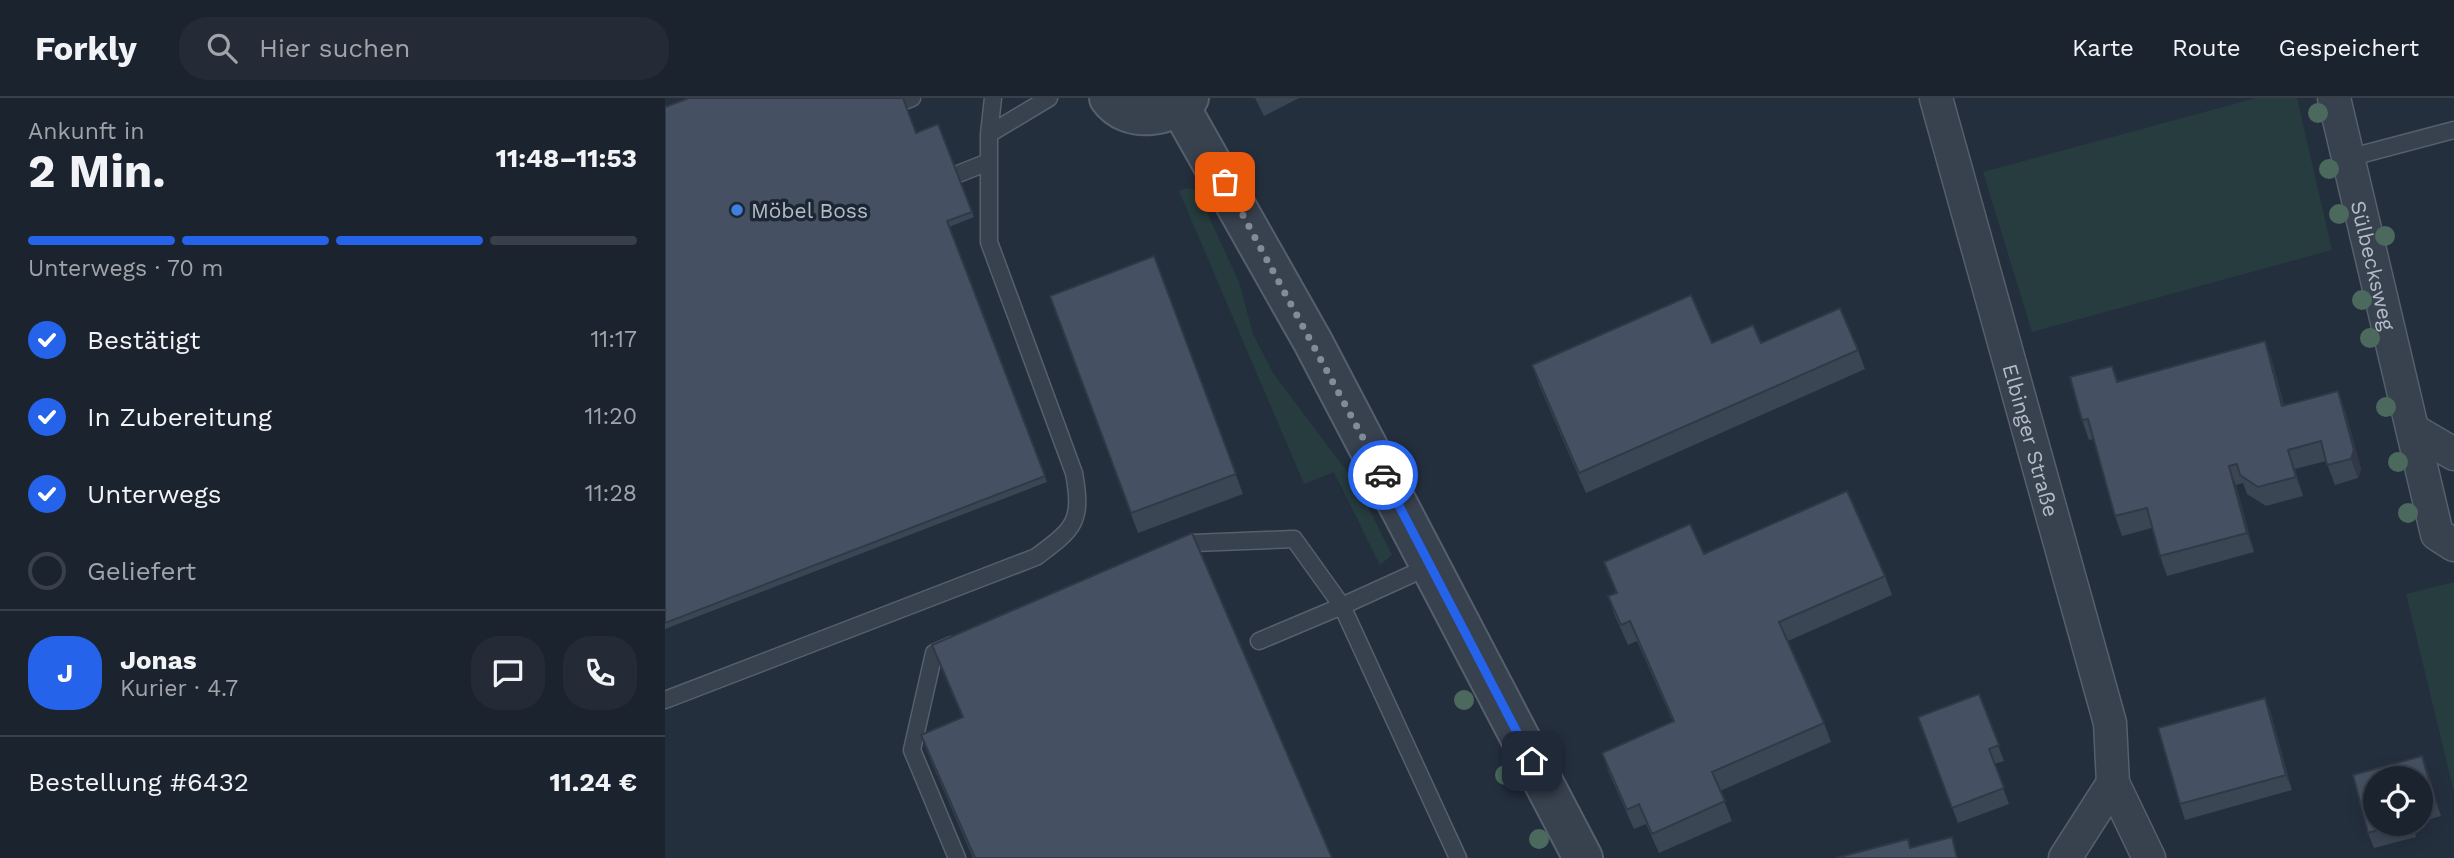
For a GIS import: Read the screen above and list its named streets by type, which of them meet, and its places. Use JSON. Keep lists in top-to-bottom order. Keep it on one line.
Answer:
{"streets":{"street":["Sülbecksweg","Elbinger Straße"]},"places":["Möbel Boss"],"page":{"header":"Forkly","search":"Hier suchen","nav":["Karte","Route","Gespeichert"],"heading":["2 Min.","Ankunft in","11:48–11:53"],"panel":["Jonas","Kurier · 4.7","Bestellung #6432","11.24 €"],"bar":"Unterwegs · 70 m","list":[["Bestätigt","11:17"],["In Zubereitung","11:20"],["Unterwegs","11:28"],"Geliefert"],"round":"J"}}
